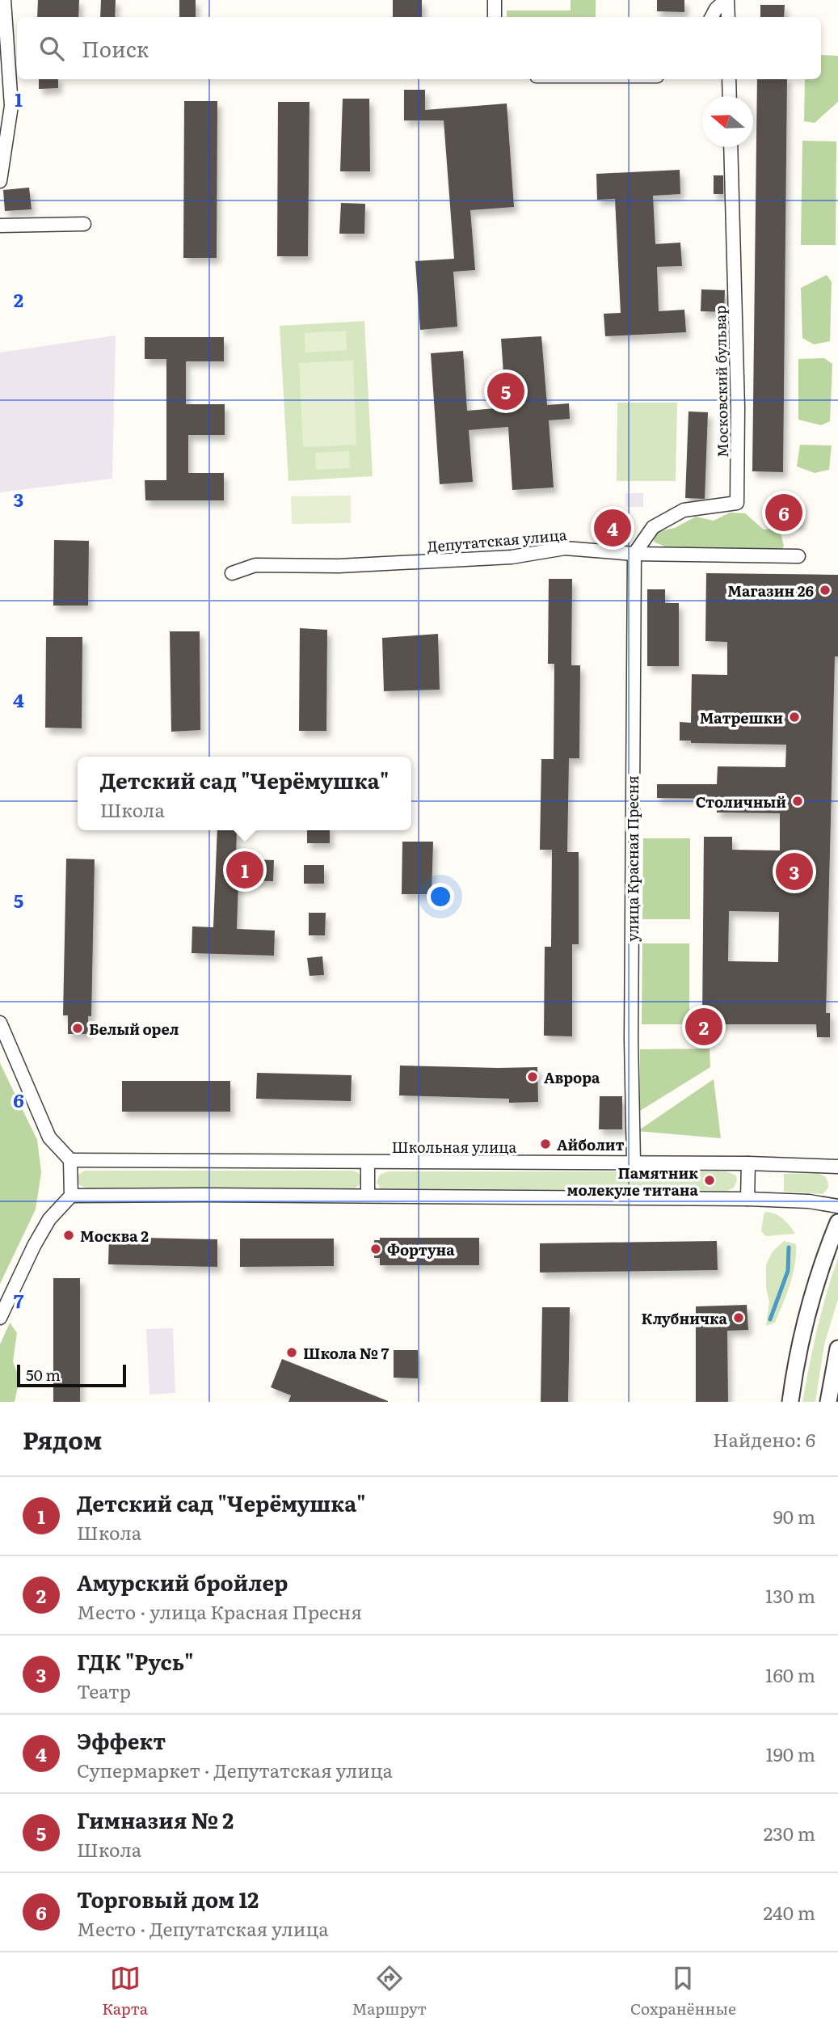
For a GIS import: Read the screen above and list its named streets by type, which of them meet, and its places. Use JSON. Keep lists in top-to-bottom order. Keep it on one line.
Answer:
{"streets":{"street":["Московский бульвар","Депутатская улица","улица Красная Пресня","Школьная улица"]},"crossings":[["Московский бульвар","Депутатская улица"],["Московский бульвар","улица Красная Пресня"],["Депутатская улица","улица Красная Пресня"],["улица Красная Пресня","Школьная улица"]],"places":["Магазин 26","Матрешки","Столичный","Белый орел","Аврора","Айболит","Памятник молекуле титана","Москва 2","Фортуна","Клубничка","Школа № 7"],"scale_bar":"50 m","north":"left","page":{"search":"Поиск","pins":["5","6","4","1","3","2"],"popup":["Детский сад \"Черёмушка\"","Школа"],"scale":"50 m","heading":["Рядом","Найдено: 6"],"list":[{"mark":"1","name":"Детский сад \"Черёмушка\"","note":"Школа","value":"90 m"},{"mark":"2","name":"Амурский бройлер","note":"Место · улица Красная Пресня","value":"130 m"},{"mark":"3","name":"ГДК \"Русь\"","note":"Театр","value":"160 m"},{"mark":"4","name":"Эффект","note":"Супермаркет · Депутатская улица","value":"190 m"},{"mark":"5","name":"Гимназия № 2","note":"Школа","value":"230 m"},{"mark":"6","name":"Торговый дом 12","note":"Место · Депутатская улица","value":"240 m"}],"nav":["Карта","Маршрут","Сохранённые"]},"grid":{"rows":["1","2","3","4","5","6","7"]}}
